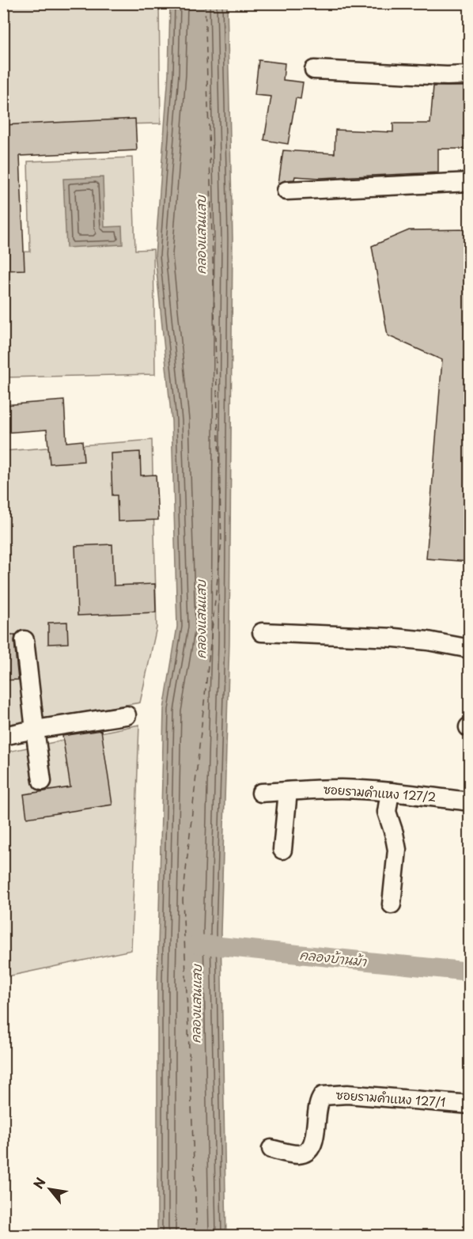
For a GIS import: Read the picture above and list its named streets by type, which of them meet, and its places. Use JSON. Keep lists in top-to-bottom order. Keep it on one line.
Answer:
{"streets":{"street":["ซอยรามคำแหง 127/2","ซอยรามคำแหง 127/1"]},"water":["คลองแสนแสบ","คลองบ้านม้า"],"north":"top left"}
